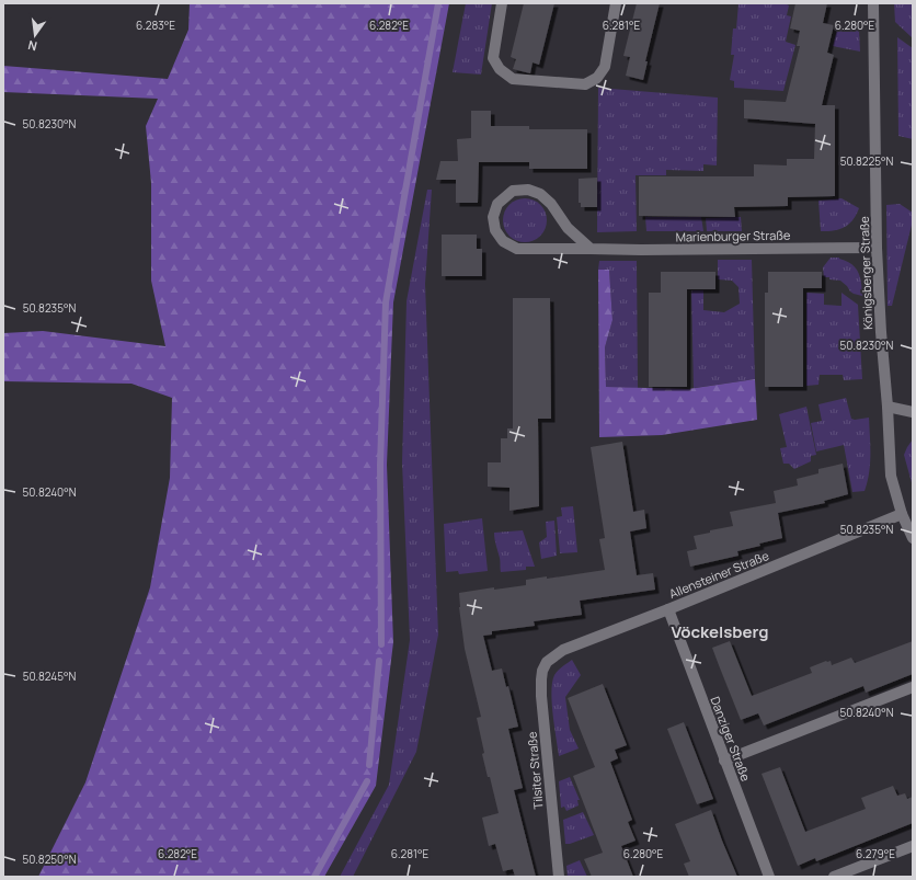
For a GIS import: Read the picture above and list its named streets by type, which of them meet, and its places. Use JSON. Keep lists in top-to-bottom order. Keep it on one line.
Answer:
{"streets":{"street":["Marienburger Straße","Königsberger Straße","Allensteiner Straße","Danziger Straße","Tilsiter Straße"]},"crossings":[["Marienburger Straße","Königsberger Straße"],["Königsberger Straße","Allensteiner Straße"],["Allensteiner Straße","Danziger Straße"],["Allensteiner Straße","Tilsiter Straße"]],"districts":["Vöckelsberg"],"north":"bottom","coordinates":["6.283°E","6.282°E","6.281°E","6.280°E","50.8230°N","50.8225°N","50.8235°N","50.8240°N","50.8245°N","6.279°E","50.8250°N"]}
